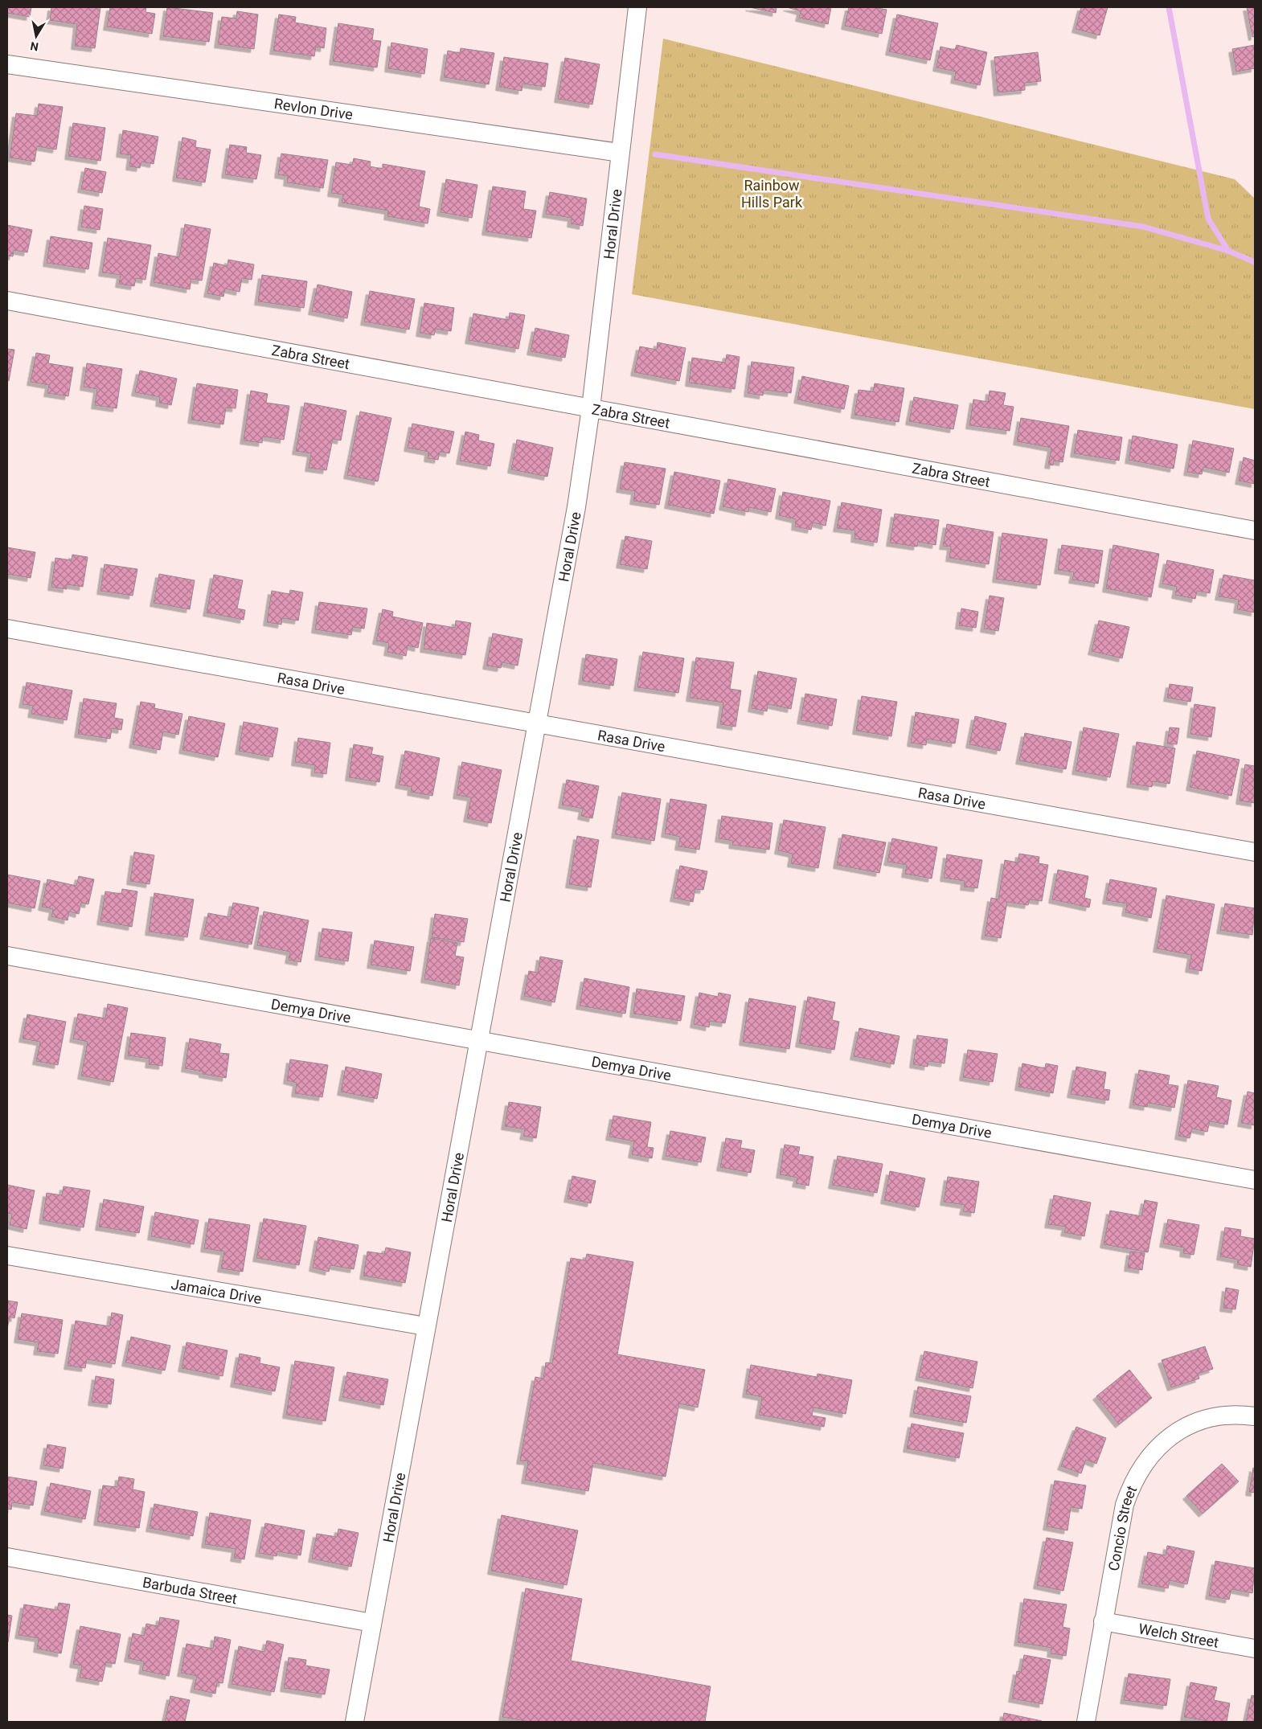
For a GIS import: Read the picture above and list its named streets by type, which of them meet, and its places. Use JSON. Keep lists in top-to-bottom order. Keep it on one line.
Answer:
{"streets":{"street":["Revlon Drive","Horal Drive","Zabra Street","Rasa Drive","Demya Drive","Jamaica Drive","Concio Street","Barbuda Street","Welch Street"]},"crossings":[["Revlon Drive","Horal Drive"],["Horal Drive","Zabra Street"],["Horal Drive","Rasa Drive"],["Horal Drive","Demya Drive"],["Horal Drive","Jamaica Drive"],["Horal Drive","Barbuda Street"],["Concio Street","Welch Street"]],"parks":["Rainbow Hills Park"],"north":"bottom"}
